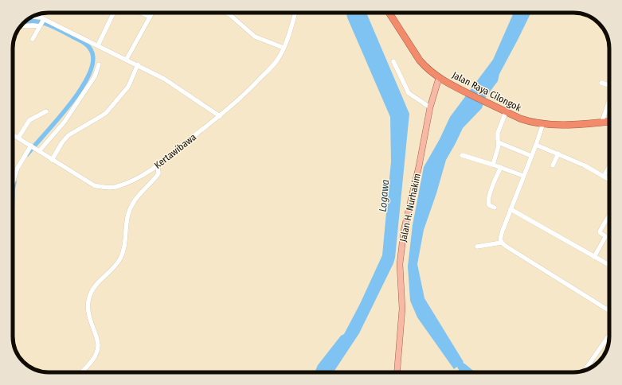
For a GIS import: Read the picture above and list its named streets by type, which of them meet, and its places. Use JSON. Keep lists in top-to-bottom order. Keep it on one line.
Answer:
{"streets":{"highway":["Jalan Raya Cilongok"],"main road":["Jalan H. Nurhakim"],"street":["Kertawibawa"]},"crossings":[["Jalan Raya Cilongok","Jalan H. Nurhakim"]],"water":["Logawa"]}
